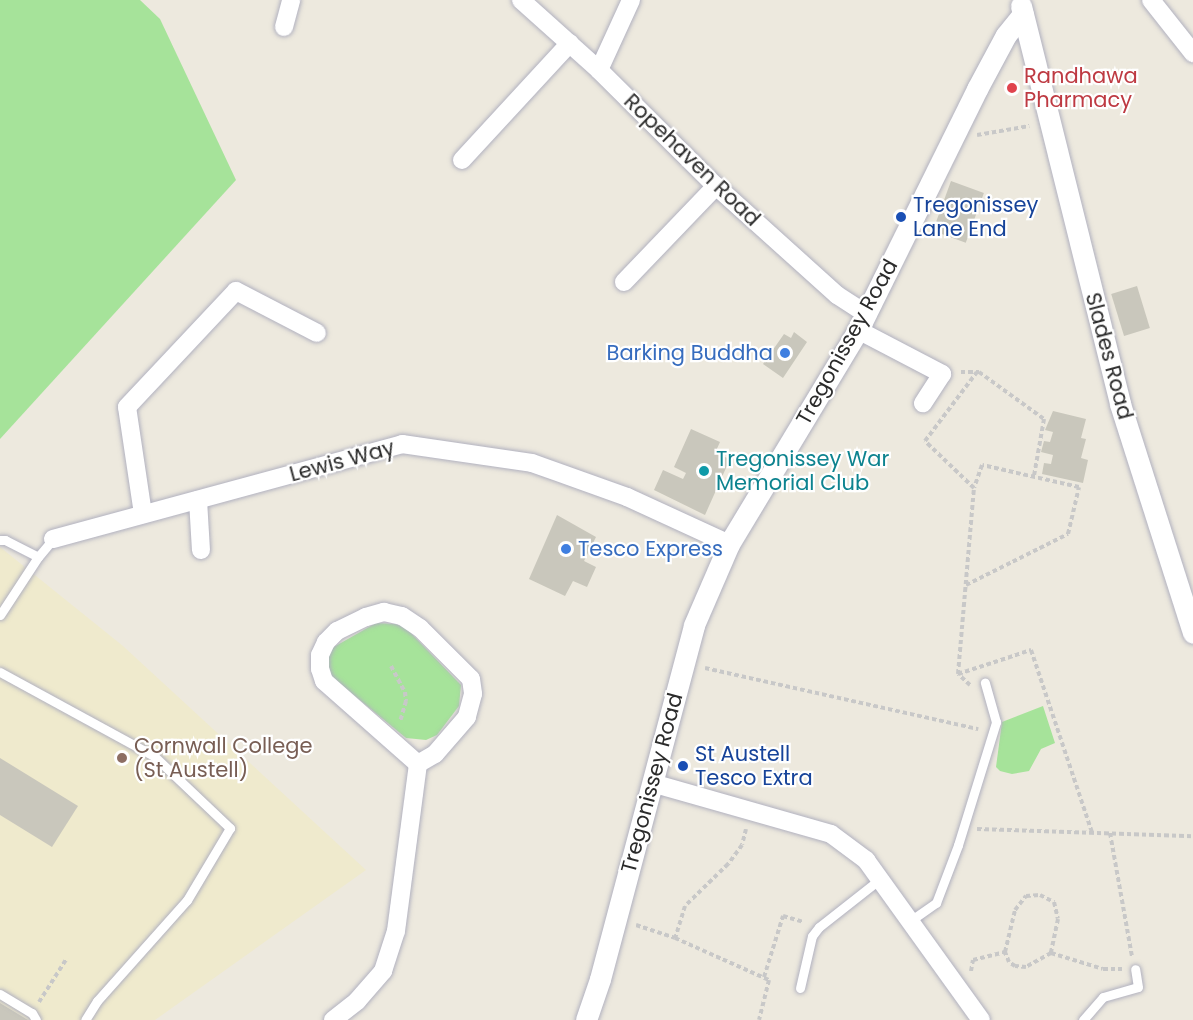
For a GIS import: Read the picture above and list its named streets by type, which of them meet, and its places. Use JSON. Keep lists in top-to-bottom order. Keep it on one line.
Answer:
{"streets":{"street":["Ropehaven Road","Tregonissey Road","Slades Road","Lewis Way"]},"crossings":[["Ropehaven Road","Tregonissey Road"],["Tregonissey Road","Slades Road"],["Tregonissey Road","Lewis Way"]],"places":["Randhawa Pharmacy","Tregonissey Lane End","Barking Buddha","Tregonissey War Memorial Club","Tesco Express","Cornwall College (St Austell)","St Austell Tesco Extra"]}
